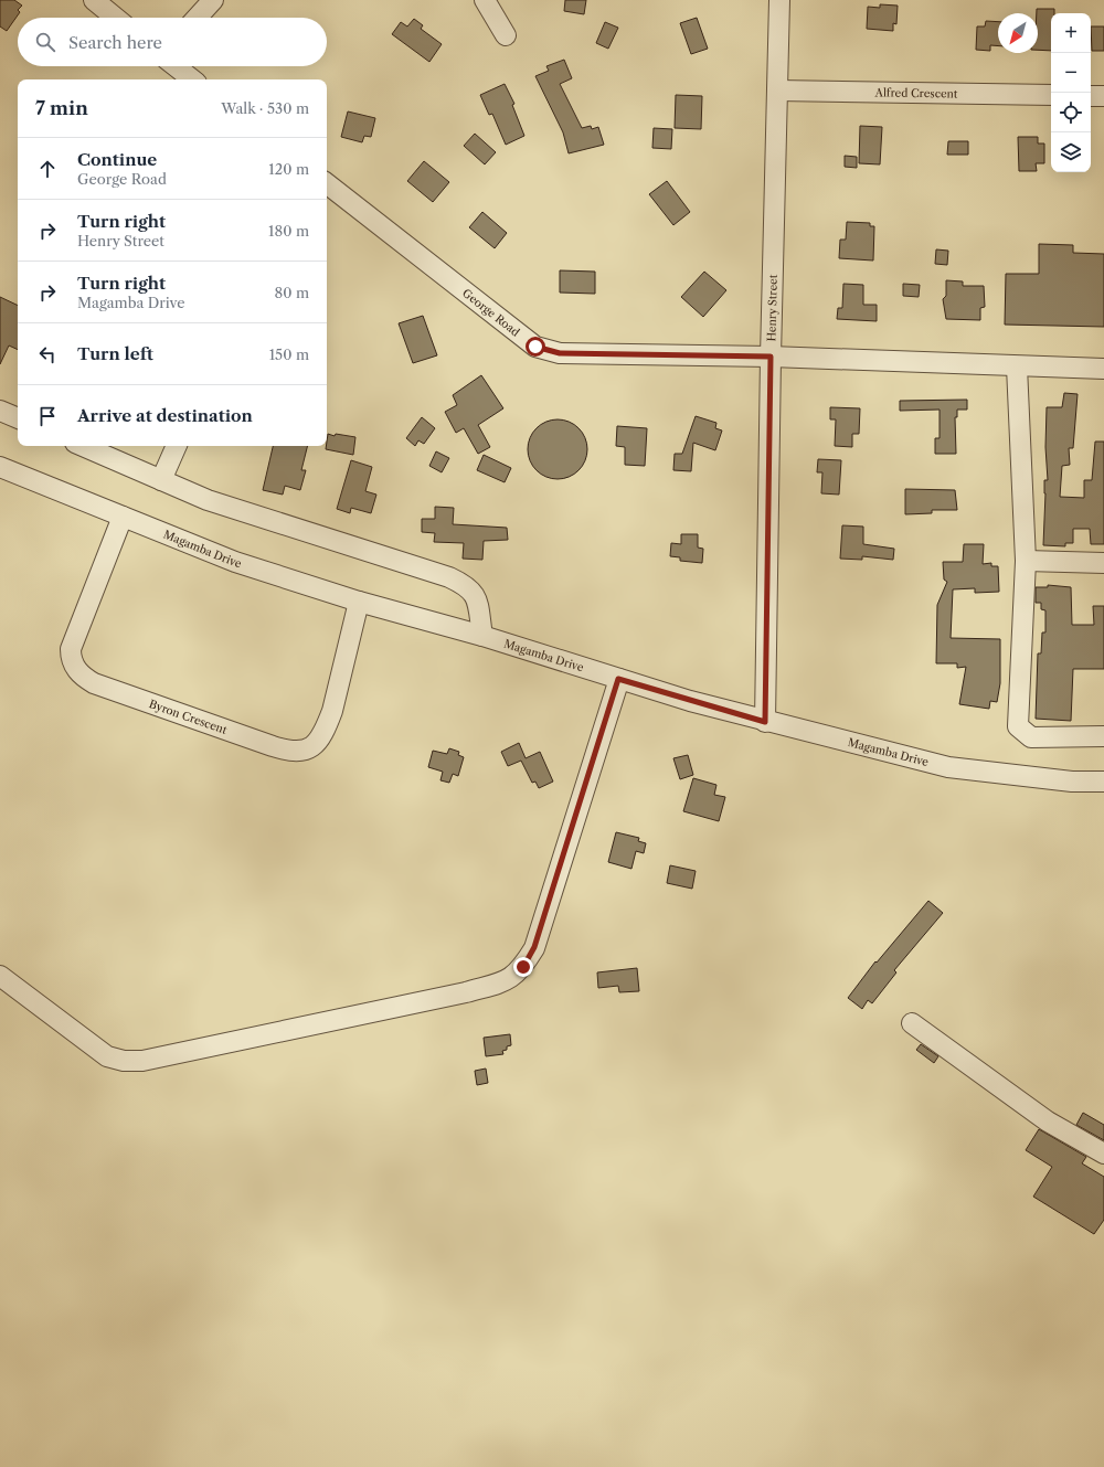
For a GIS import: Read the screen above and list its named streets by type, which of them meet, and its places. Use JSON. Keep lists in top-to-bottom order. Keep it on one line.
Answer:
{"streets":{"street":["Alfred Crescent","Henry Street","George Road","Magamba Drive","Byron Crescent"]},"crossings":[["Alfred Crescent","Henry Street"],["Henry Street","George Road"],["Henry Street","Magamba Drive"],["Magamba Drive","Byron Crescent"]],"north":"bottom left","page":{"map_buttons":["+","−"],"search":"Search here","heading":["7 min","Walk · 530 m"],"list":[["Continue","George Road","120 m"],["Turn right","Henry Street","180 m"],["Turn right","Magamba Drive","80 m"],["Turn left","150 m"],"Arrive at destination"]}}
